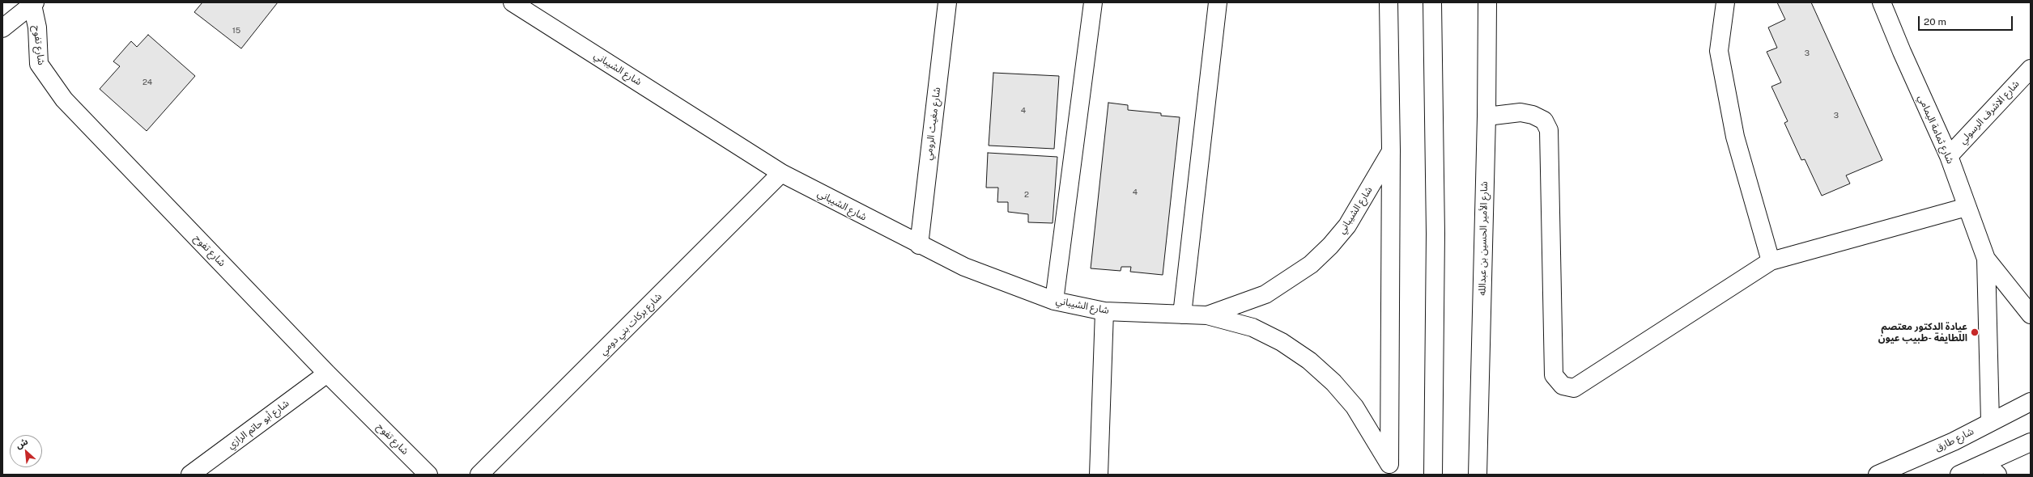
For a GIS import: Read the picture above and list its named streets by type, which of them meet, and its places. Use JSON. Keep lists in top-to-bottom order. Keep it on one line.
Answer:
{"streets":{"street":["شارع تفوح","شارع الشيباني","شارع الاشرف الرسولي","شارع مغيث الرومي","شارع ثمامة اليمامي","شارع الأمير الحسين بن عبدالله","شارع بركات بني دومي","شارع أبو حاتم الرازي","شارع طارق"]},"crossings":[["شارع تفوح","شارع أبو حاتم الرازي"],["شارع الشيباني","شارع مغيث الرومي"],["شارع الشيباني","شارع بركات بني دومي"],["شارع الاشرف الرسولي","شارع ثمامة اليمامي"],["شارع ثمامة اليمامي","شارع طارق"]],"places":["عيادة الدكتور معتصم اللطايفة -طبيب عيون"],"house_numbers":["15","3","24","4","3","4","2"],"scale_bar":"20 m","north":"top left"}
